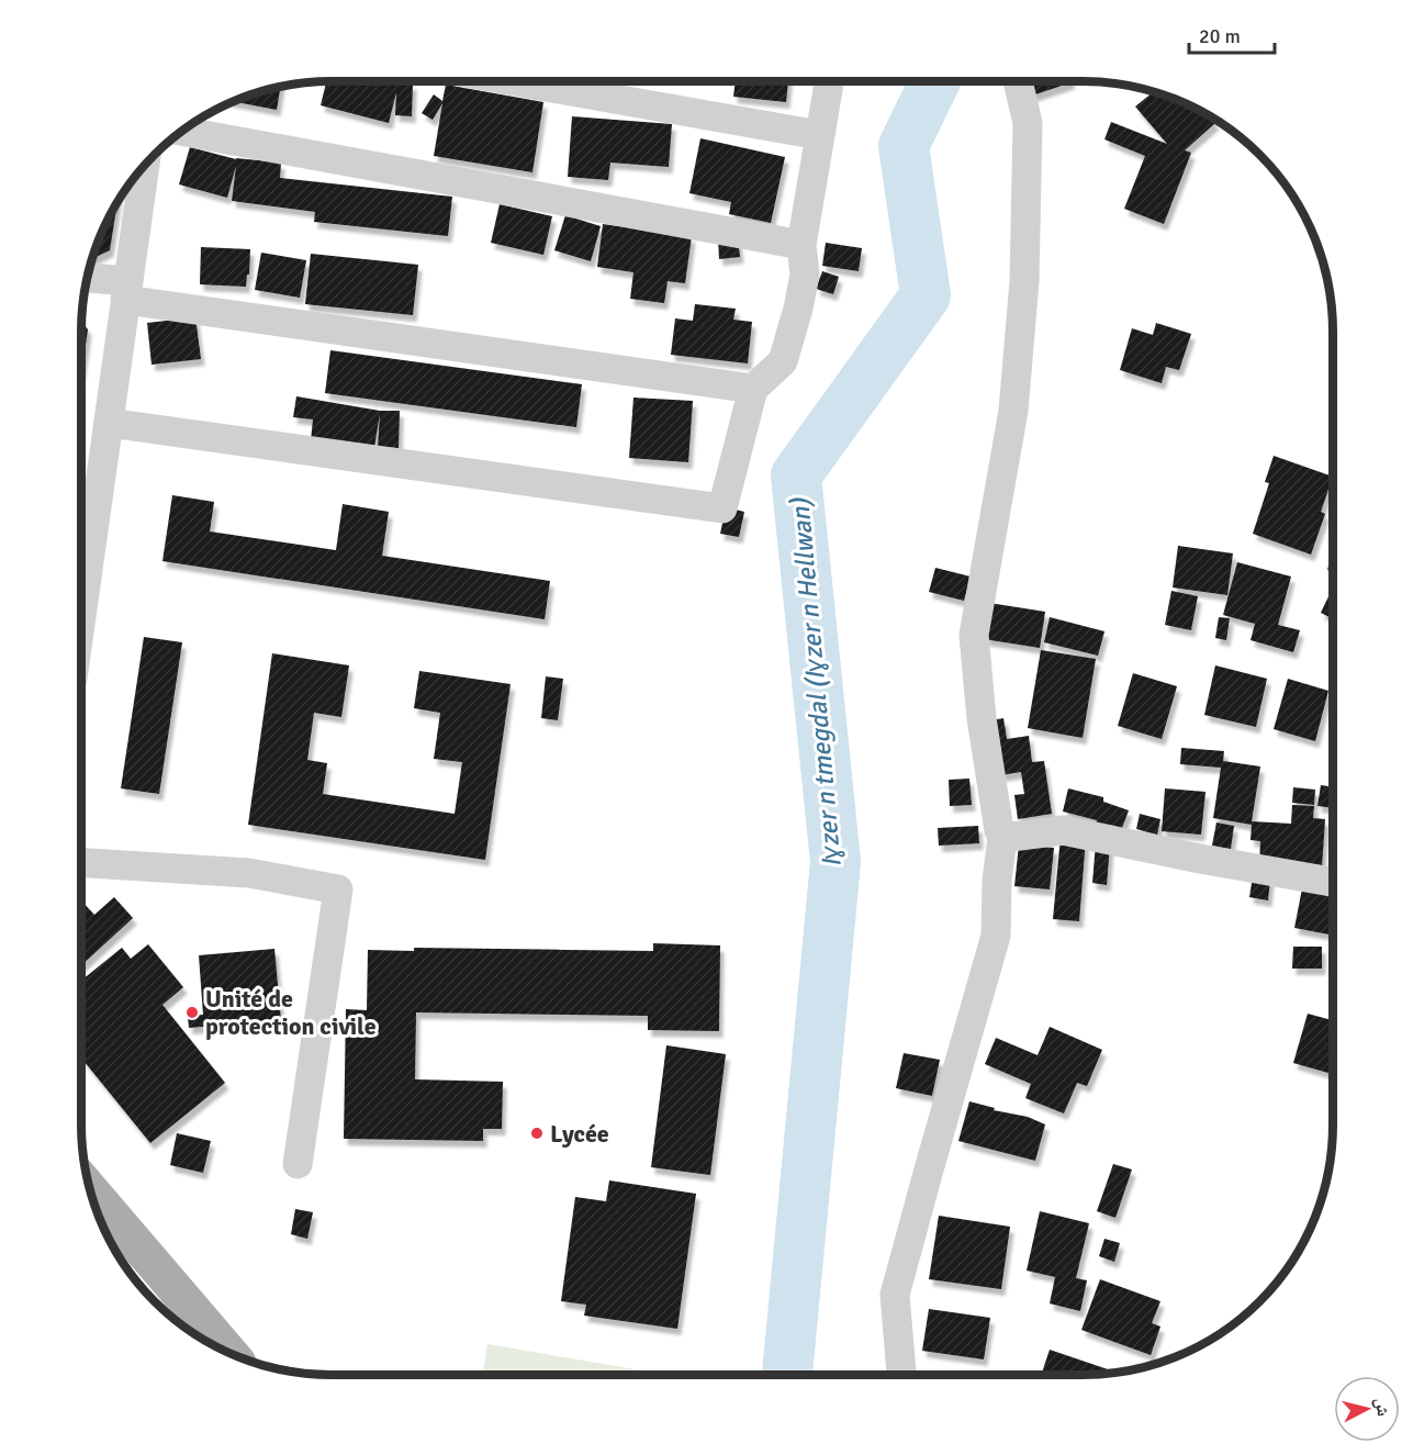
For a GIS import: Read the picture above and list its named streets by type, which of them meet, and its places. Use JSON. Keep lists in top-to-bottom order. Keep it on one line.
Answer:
{"water":["Iɣzer n tmegdal (Iɣzer n Hellwan)"],"places":["Unité de protection civile","Lycée"],"scale_bar":"20 m","north":"right"}
